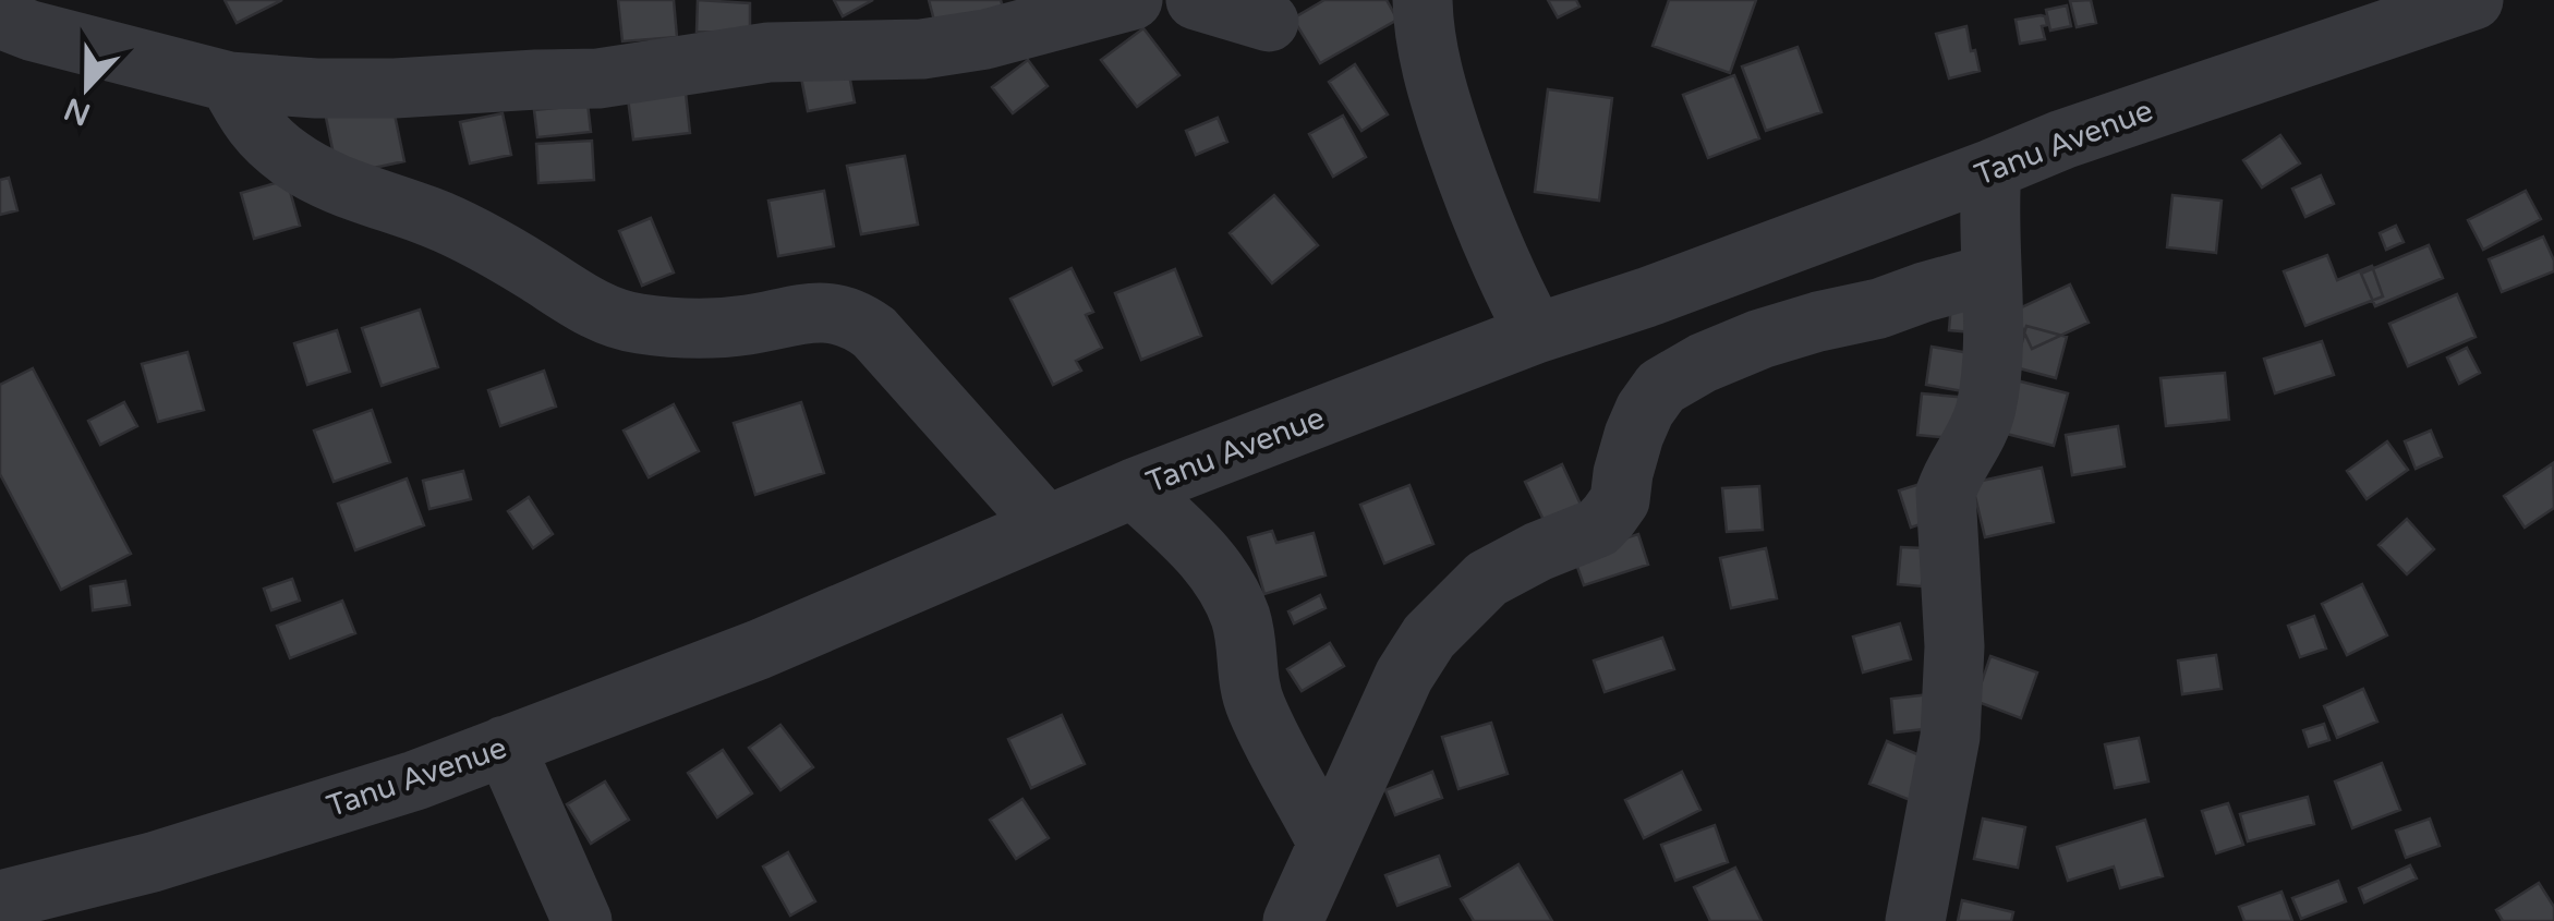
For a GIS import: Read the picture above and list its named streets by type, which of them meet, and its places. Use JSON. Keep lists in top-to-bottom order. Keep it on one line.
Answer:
{"streets":{"street":["Tanu Avenue"]},"north":"bottom"}
